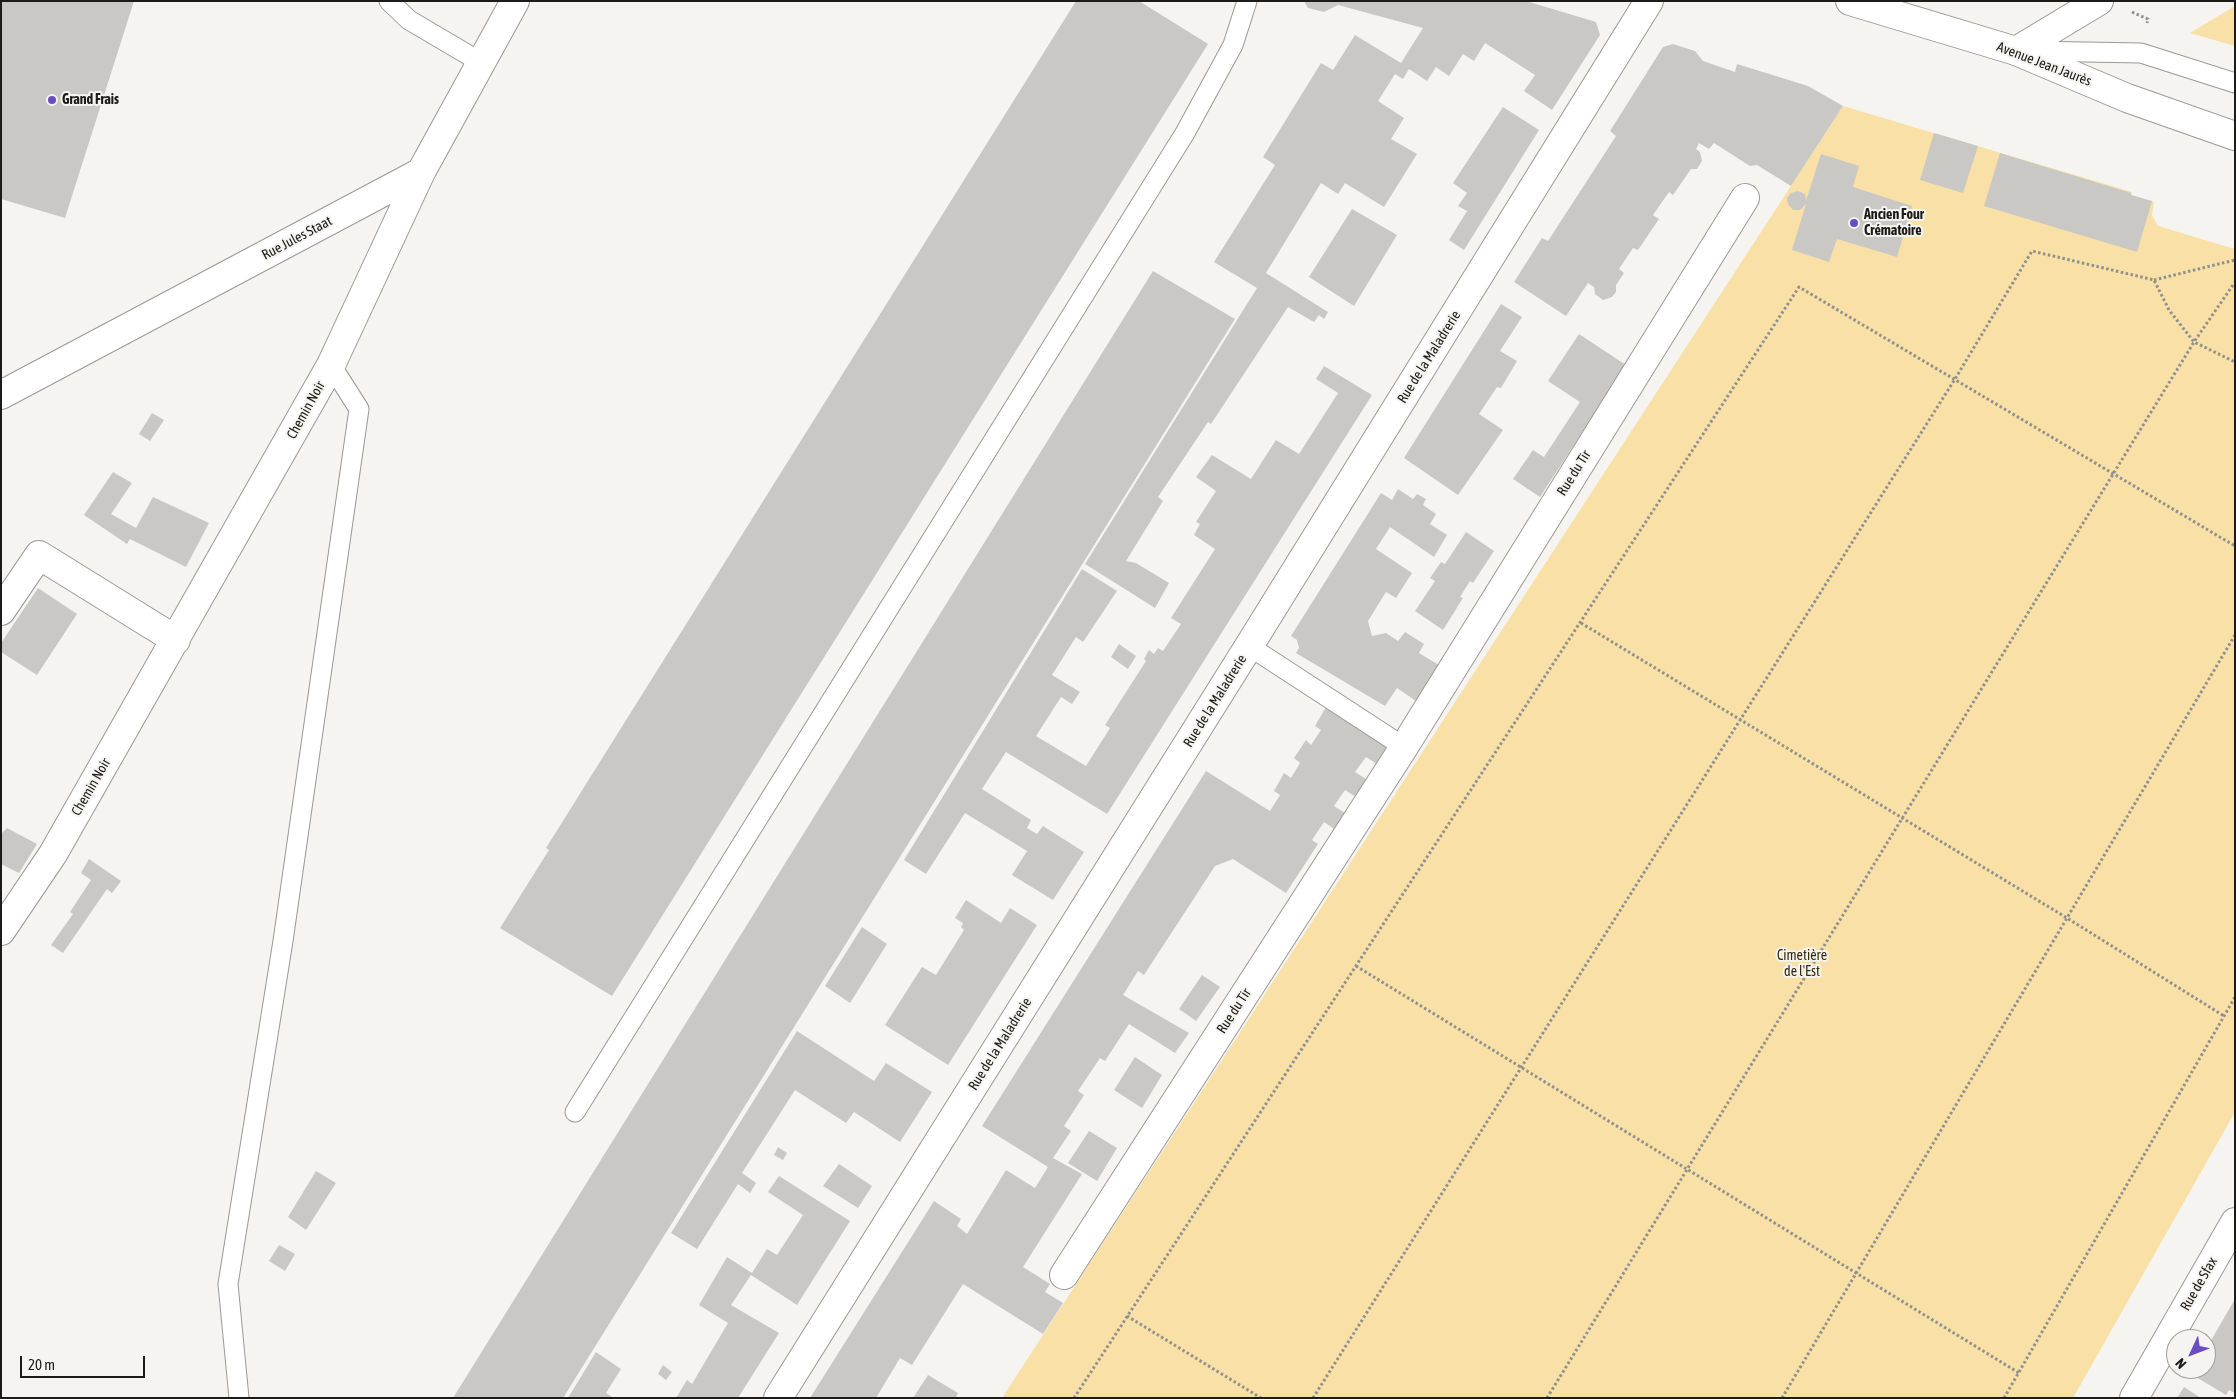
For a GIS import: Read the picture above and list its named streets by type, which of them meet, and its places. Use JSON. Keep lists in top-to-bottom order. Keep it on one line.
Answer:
{"streets":{"street":["Avenue Jean Jaurès","Rue Jules Staat","Rue de la Maladrerie","Chemin Noir","Rue du Tir","Rue de Sfax"]},"crossings":[["Rue Jules Staat","Chemin Noir"]],"parks":["Cimetière de l'Est"],"places":["Grand Frais","Ancien Four Crématoire"],"scale_bar":"20 m","north":"bottom left"}
